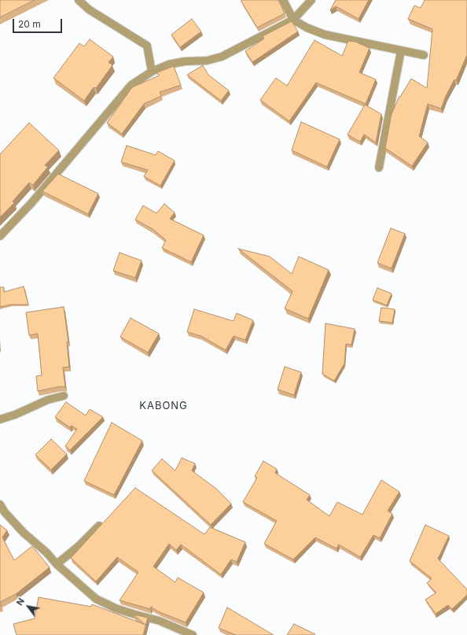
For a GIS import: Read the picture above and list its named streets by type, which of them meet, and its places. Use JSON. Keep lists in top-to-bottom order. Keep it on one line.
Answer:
{"districts":["KABONG"],"scale_bar":"20 m","north":"top left"}
